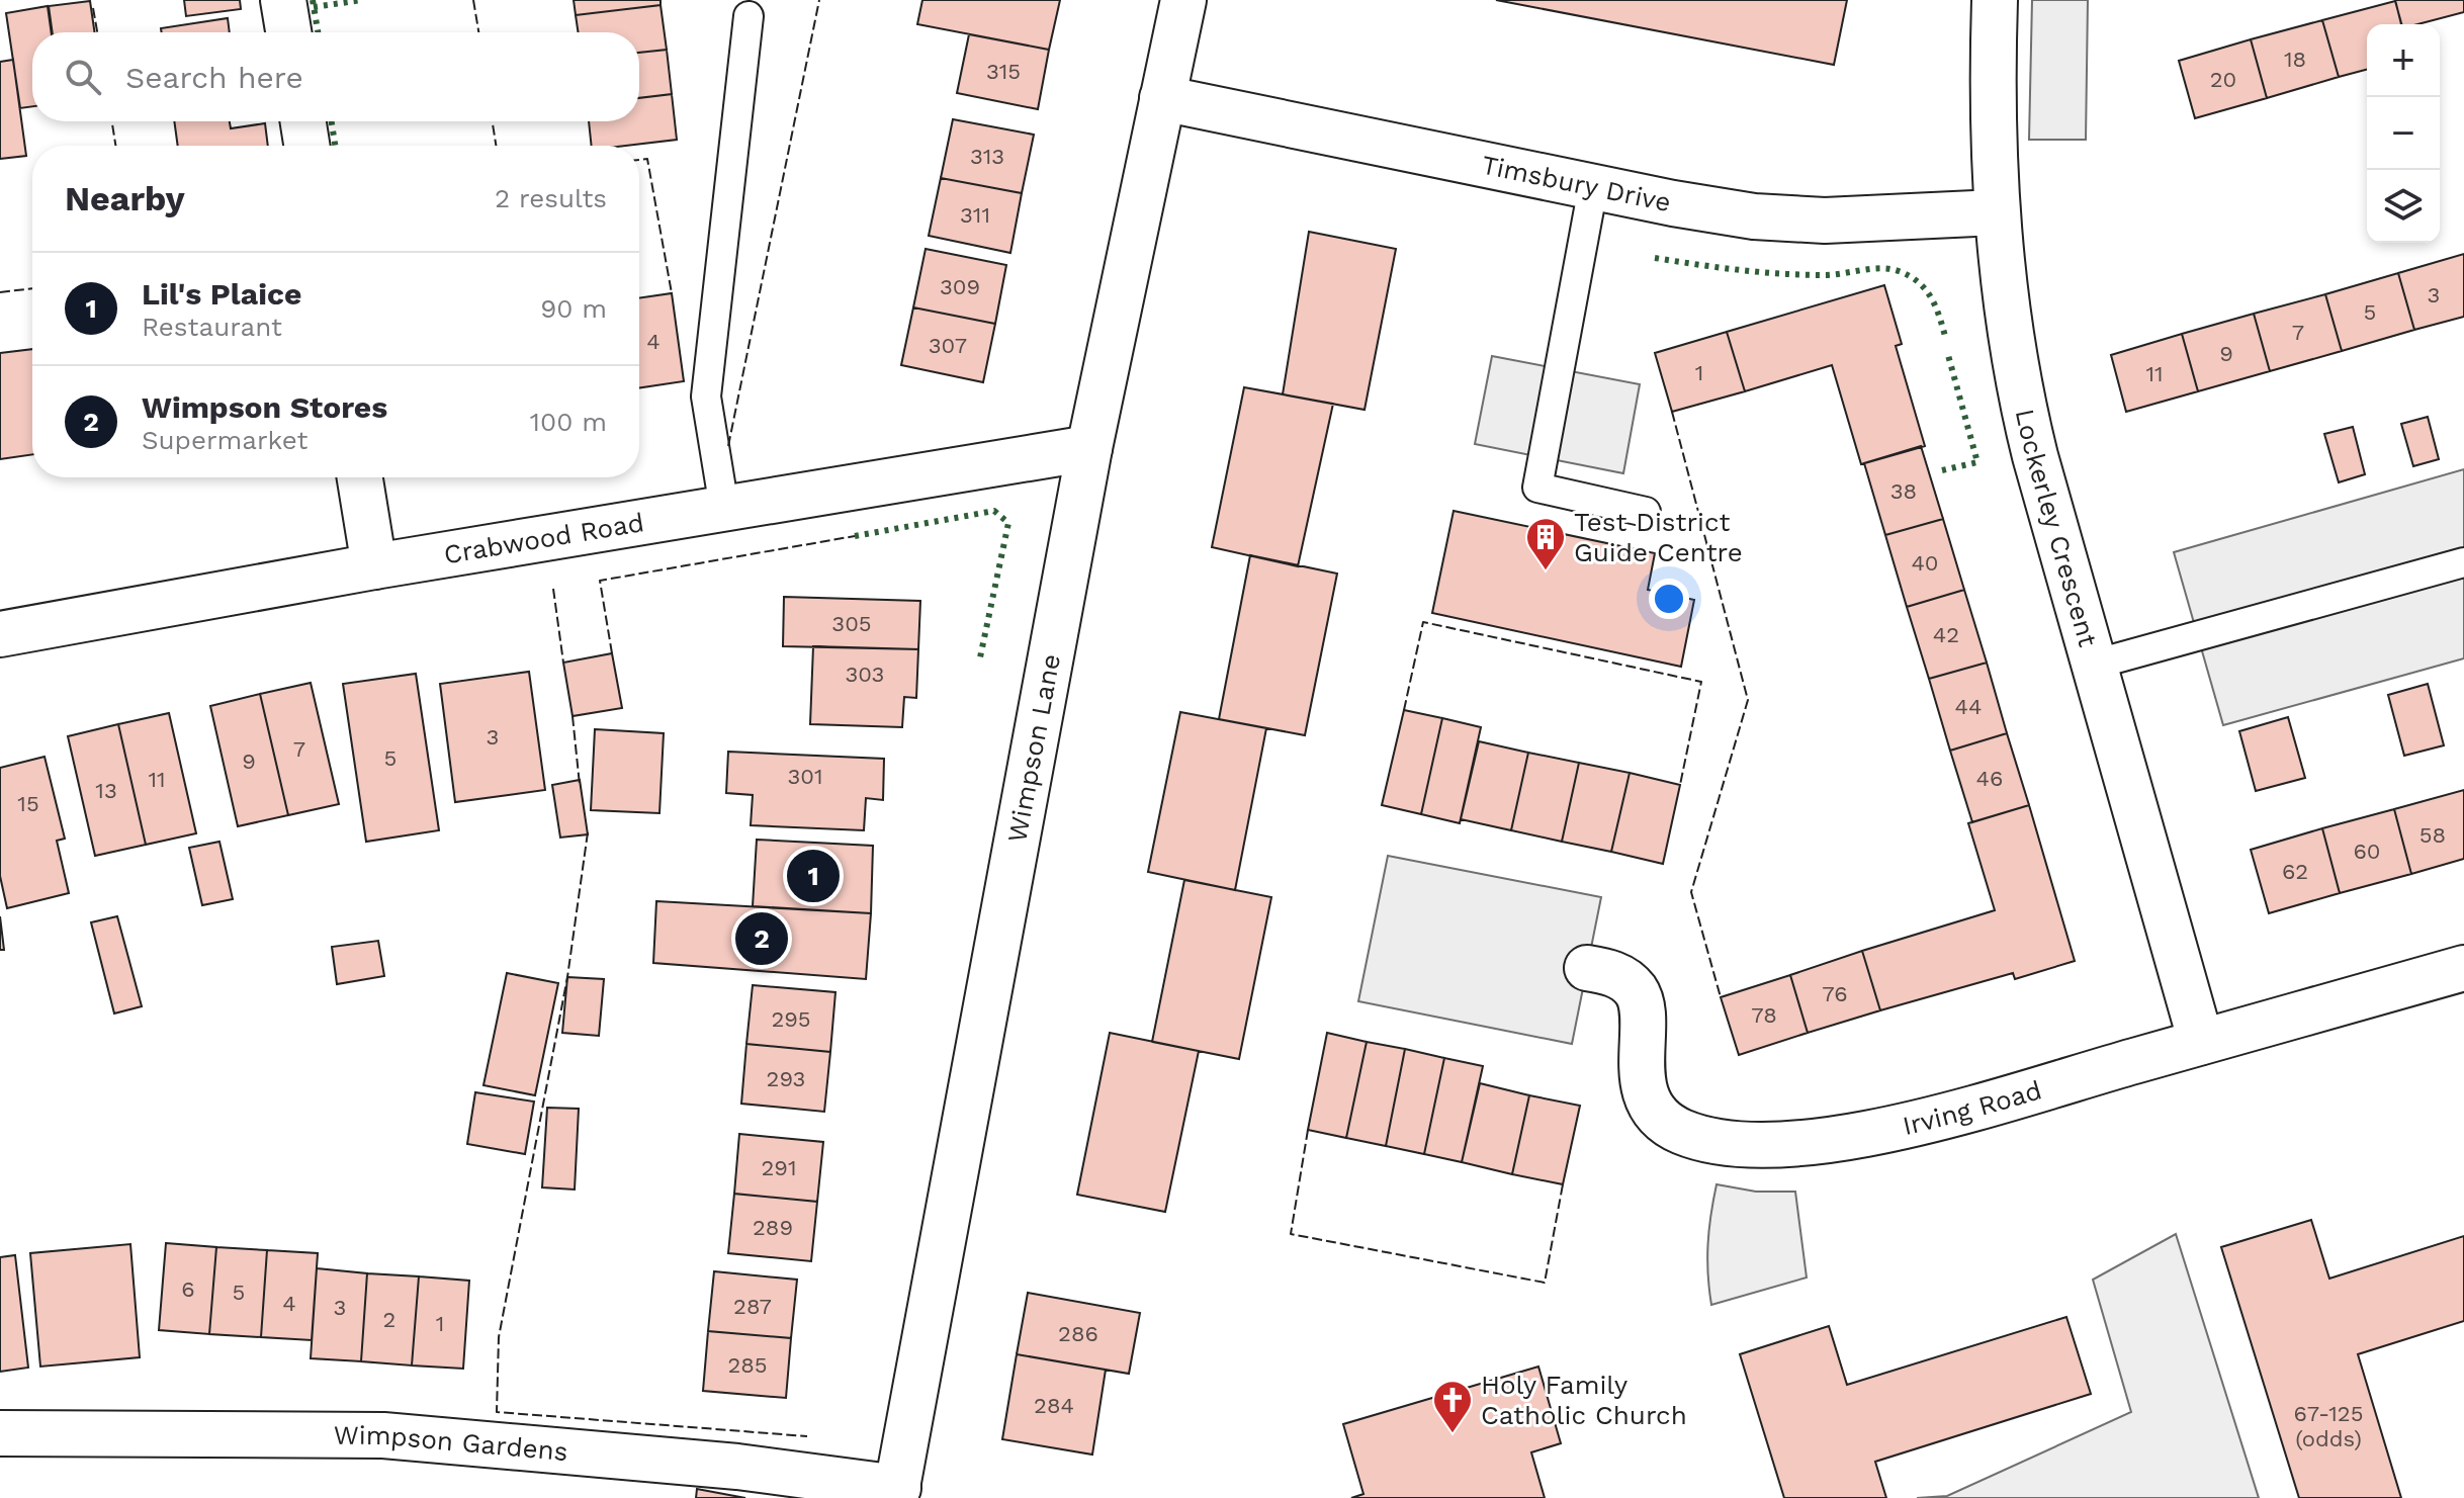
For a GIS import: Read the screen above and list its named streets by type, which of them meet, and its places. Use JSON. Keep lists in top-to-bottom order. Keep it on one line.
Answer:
{"streets":{"street":["Timsbury Drive","Lockerley Crescent","Crabwood Road","Wimpson Lane","Irving Road","Wimpson Gardens"]},"crossings":[["Timsbury Drive","Lockerley Crescent"],["Timsbury Drive","Wimpson Lane"],["Lockerley Crescent","Irving Road"],["Crabwood Road","Wimpson Lane"],["Wimpson Lane","Wimpson Gardens"]],"places":{"building":["Test District Guide Centre"],"church":["Holy Family Catholic Church"]},"house_numbers":["18","315","20","313","311","309","3","5","7","4","307","9","1","11","38","40","305","42","303","44","3","7","5","9","301","46","11","13","15","58","60","62","76","78","295","293","291","289","6","5","4","287","3","2","1","286","285","284","67-125 (odds)"],"page":{"map_buttons":["+","−"],"search":"Search here","heading":["Nearby","2 results"],"list":[{"mark":"1","name":"Lil's Plaice","note":"Restaurant","value":"90 m"},{"mark":"2","name":"Wimpson Stores","note":"Supermarket","value":"100 m"}],"pins":["1","2"]}}
